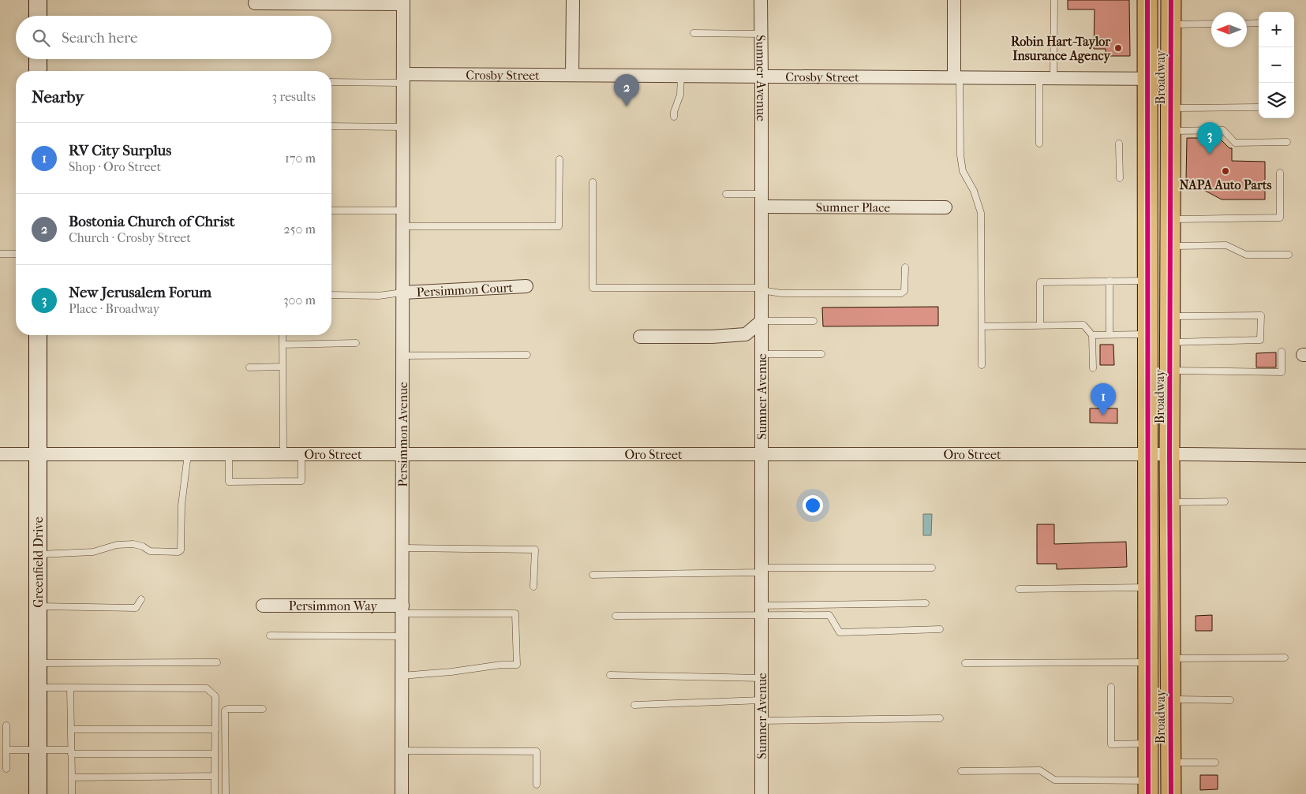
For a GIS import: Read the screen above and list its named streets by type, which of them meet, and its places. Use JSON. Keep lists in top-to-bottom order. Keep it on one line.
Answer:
{"streets":{"main road":["Broadway","Greenfield Drive"],"street":["Crosby Street","Sumner Avenue","Sumner Place","Persimmon Court","Persimmon Avenue","Oro Street","Persimmon Way"]},"crossings":[["Crosby Street","Broadway"],["Crosby Street","Sumner Avenue"],["Crosby Street","Persimmon Avenue"],["Broadway","Oro Street"],["Sumner Avenue","Sumner Place"],["Sumner Avenue","Oro Street"],["Persimmon Court","Persimmon Avenue"],["Persimmon Avenue","Oro Street"],["Persimmon Avenue","Persimmon Way"],["Oro Street","Greenfield Drive"]],"places":["Robin Hart-Taylor Insurance Agency","NAPA Auto Parts"],"north":"left","page":{"map_buttons":["+","−"],"search":"Search here","heading":["Nearby","3 results"],"pins":["2","3","1"],"list":[{"mark":"1","name":"RV City Surplus","note":"Shop · Oro Street","value":"170 m"},{"mark":"2","name":"Bostonia Church of Christ","note":"Church · Crosby Street","value":"250 m"},{"mark":"3","name":"New Jerusalem Forum","note":"Place · Broadway","value":"300 m"}]}}
